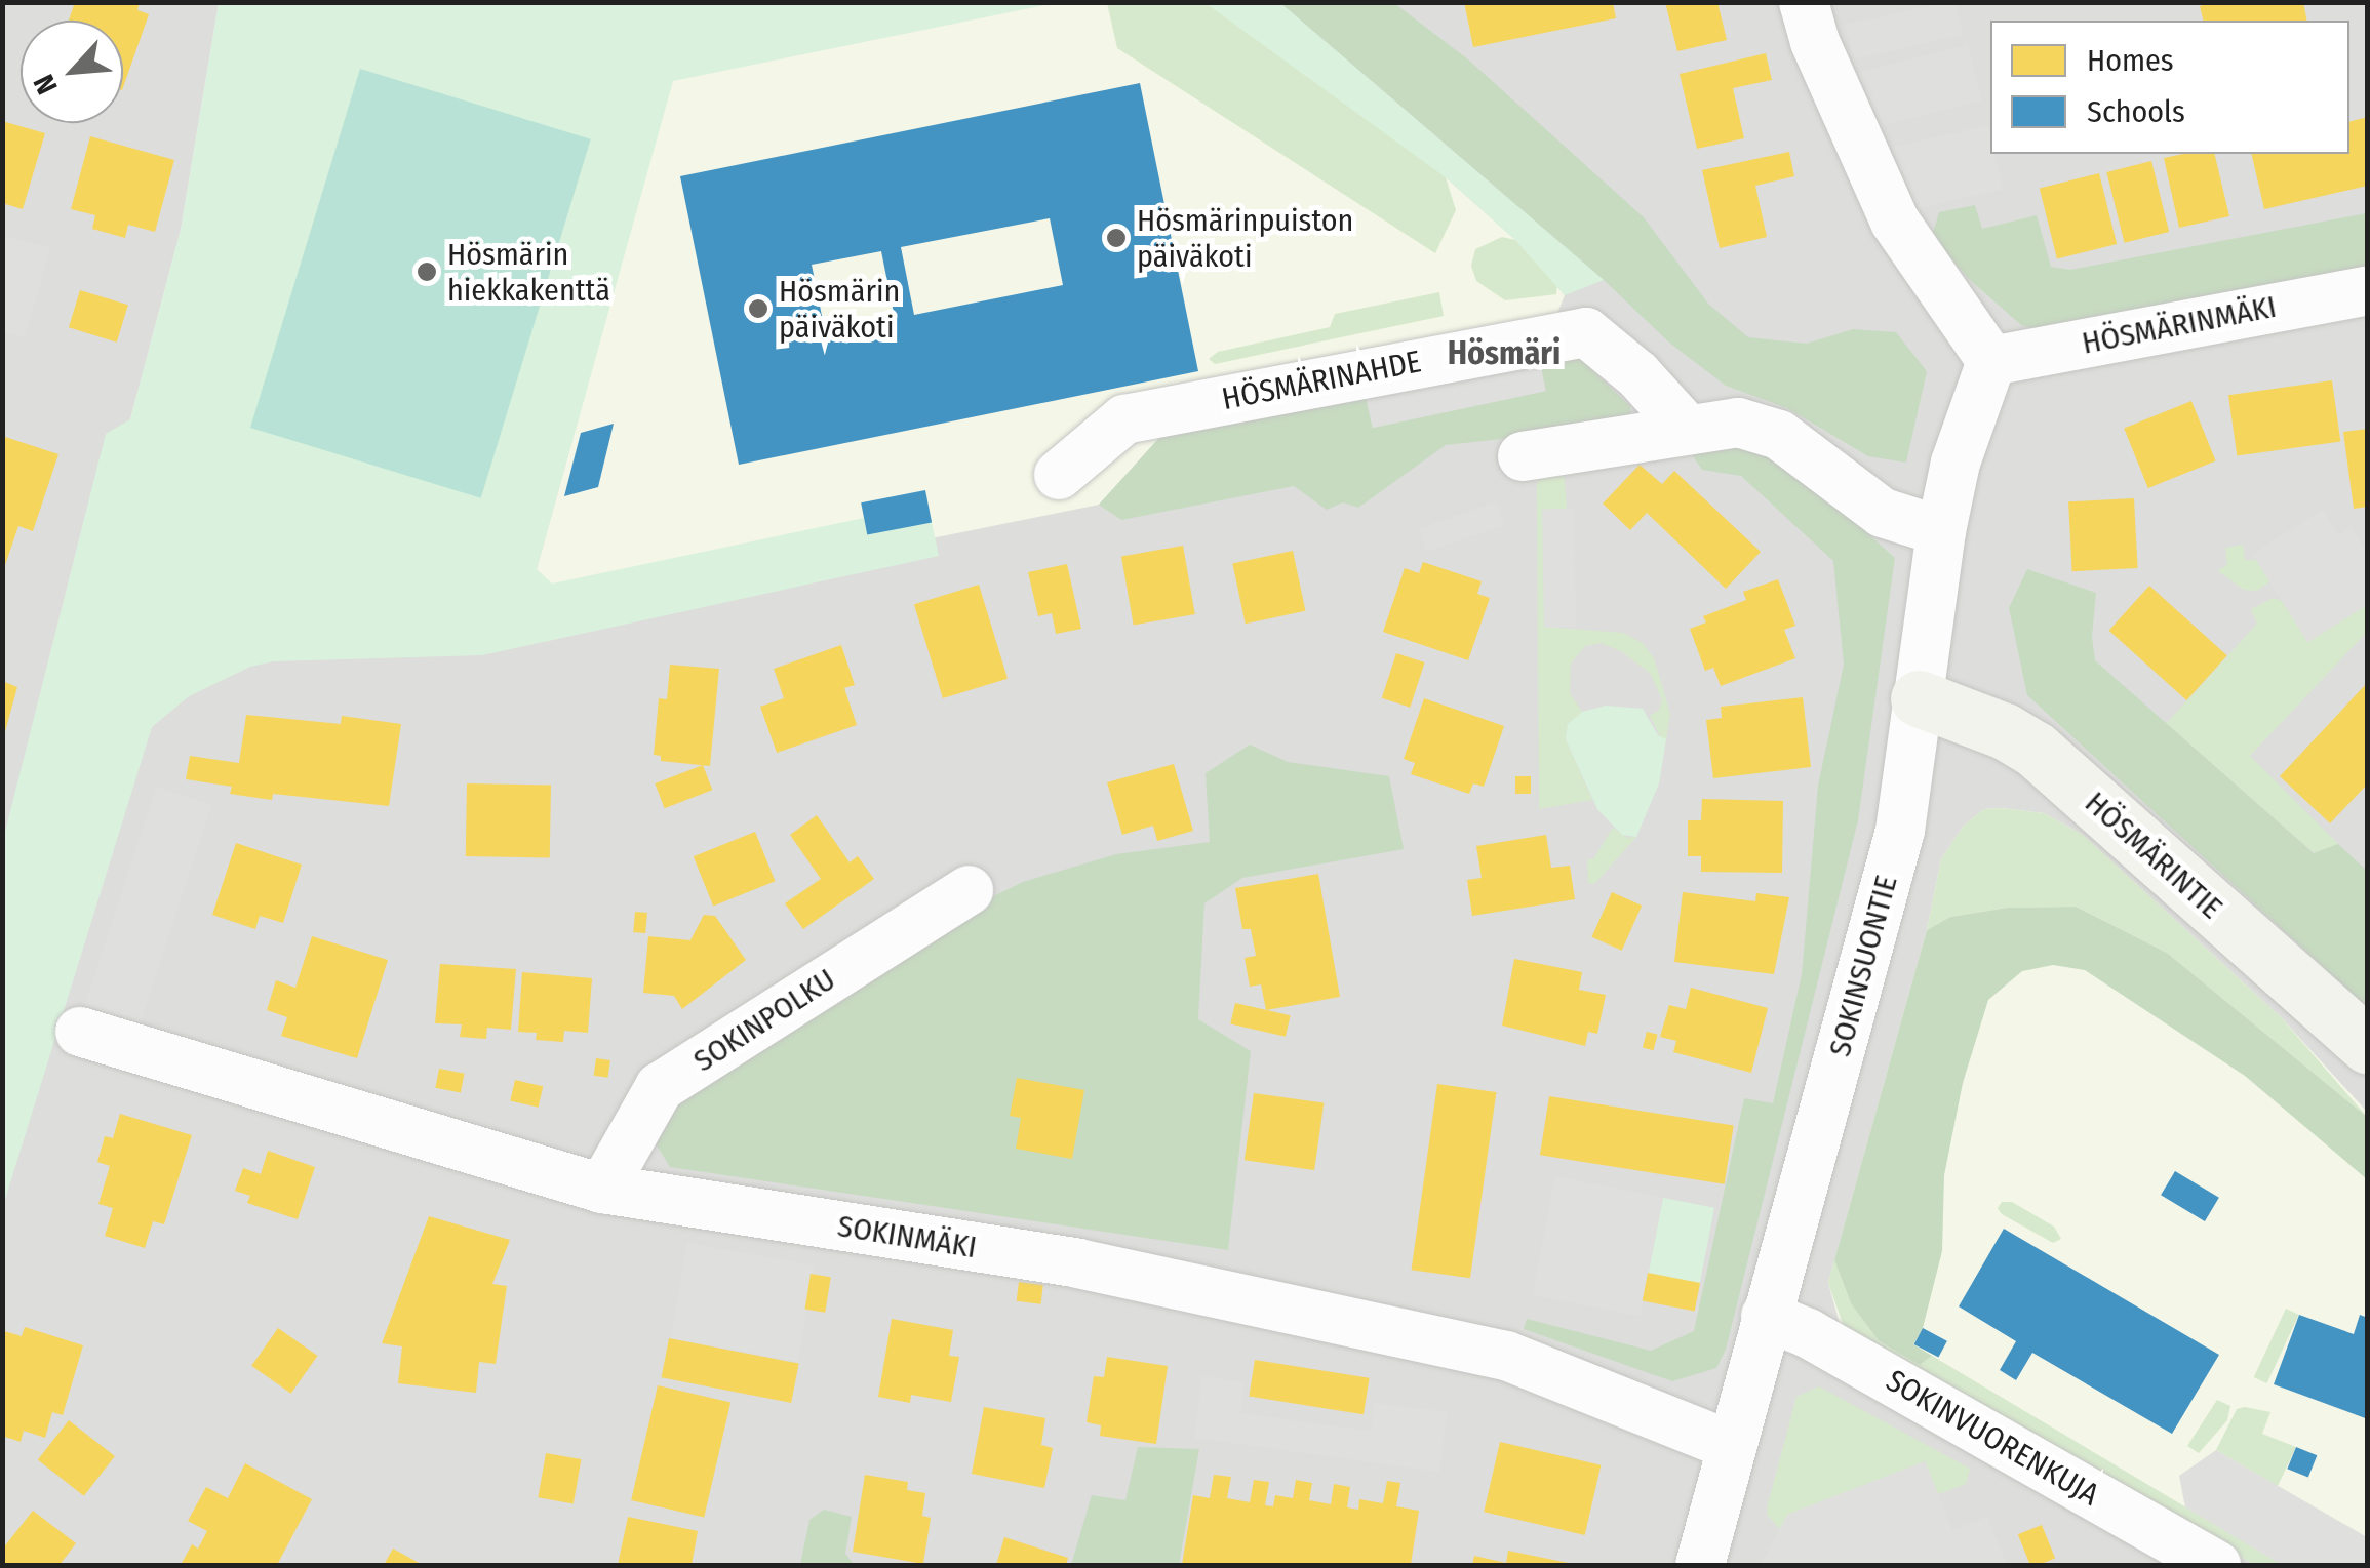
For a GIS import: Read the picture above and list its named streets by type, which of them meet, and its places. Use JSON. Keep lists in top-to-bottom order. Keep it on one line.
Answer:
{"streets":{"street":["HÖSMÄRINMÄKI","HÖSMÄRINAHDE","HÖSMÄRINTIE","SOKINSUONTIE","SOKINPOLKU","SOKINMÄKI","SOKINVUORENKUJA"]},"crossings":[["HÖSMÄRINMÄKI","SOKINSUONTIE"],["HÖSMÄRINTIE","SOKINSUONTIE"],["SOKINSUONTIE","SOKINMÄKI"],["SOKINSUONTIE","SOKINVUORENKUJA"],["SOKINPOLKU","SOKINMÄKI"]],"districts":["Hösmäri"],"places":["Hösmärinpuiston päiväkoti","Hösmärin hiekkakenttä","Hösmärin päiväkoti"],"legend":["Homes","Schools"],"north":"bottom left"}
